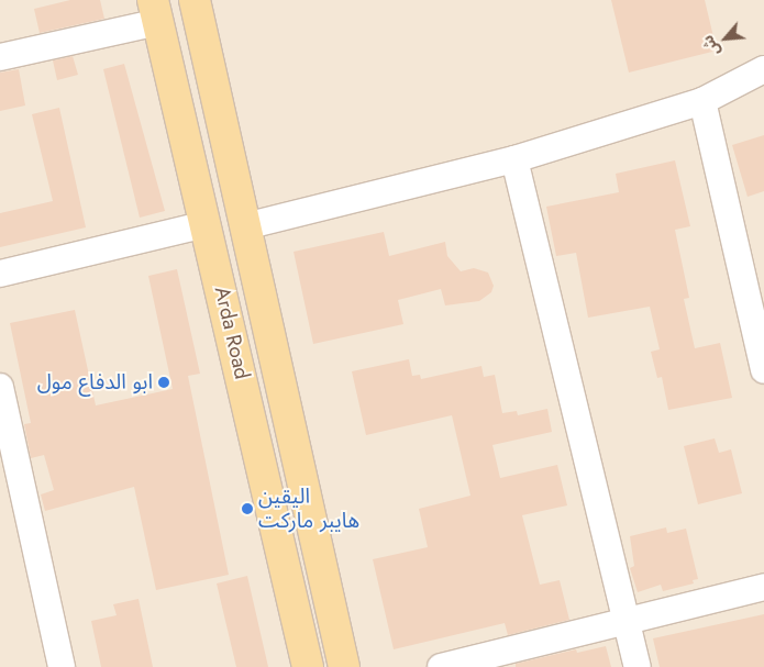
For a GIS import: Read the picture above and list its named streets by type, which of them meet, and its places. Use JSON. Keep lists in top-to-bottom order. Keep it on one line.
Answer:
{"streets":{"main road":["Arda Road"]},"places":["ابو الدفاع مول","اليقين هايبر ماركت"],"north":"bottom left"}
